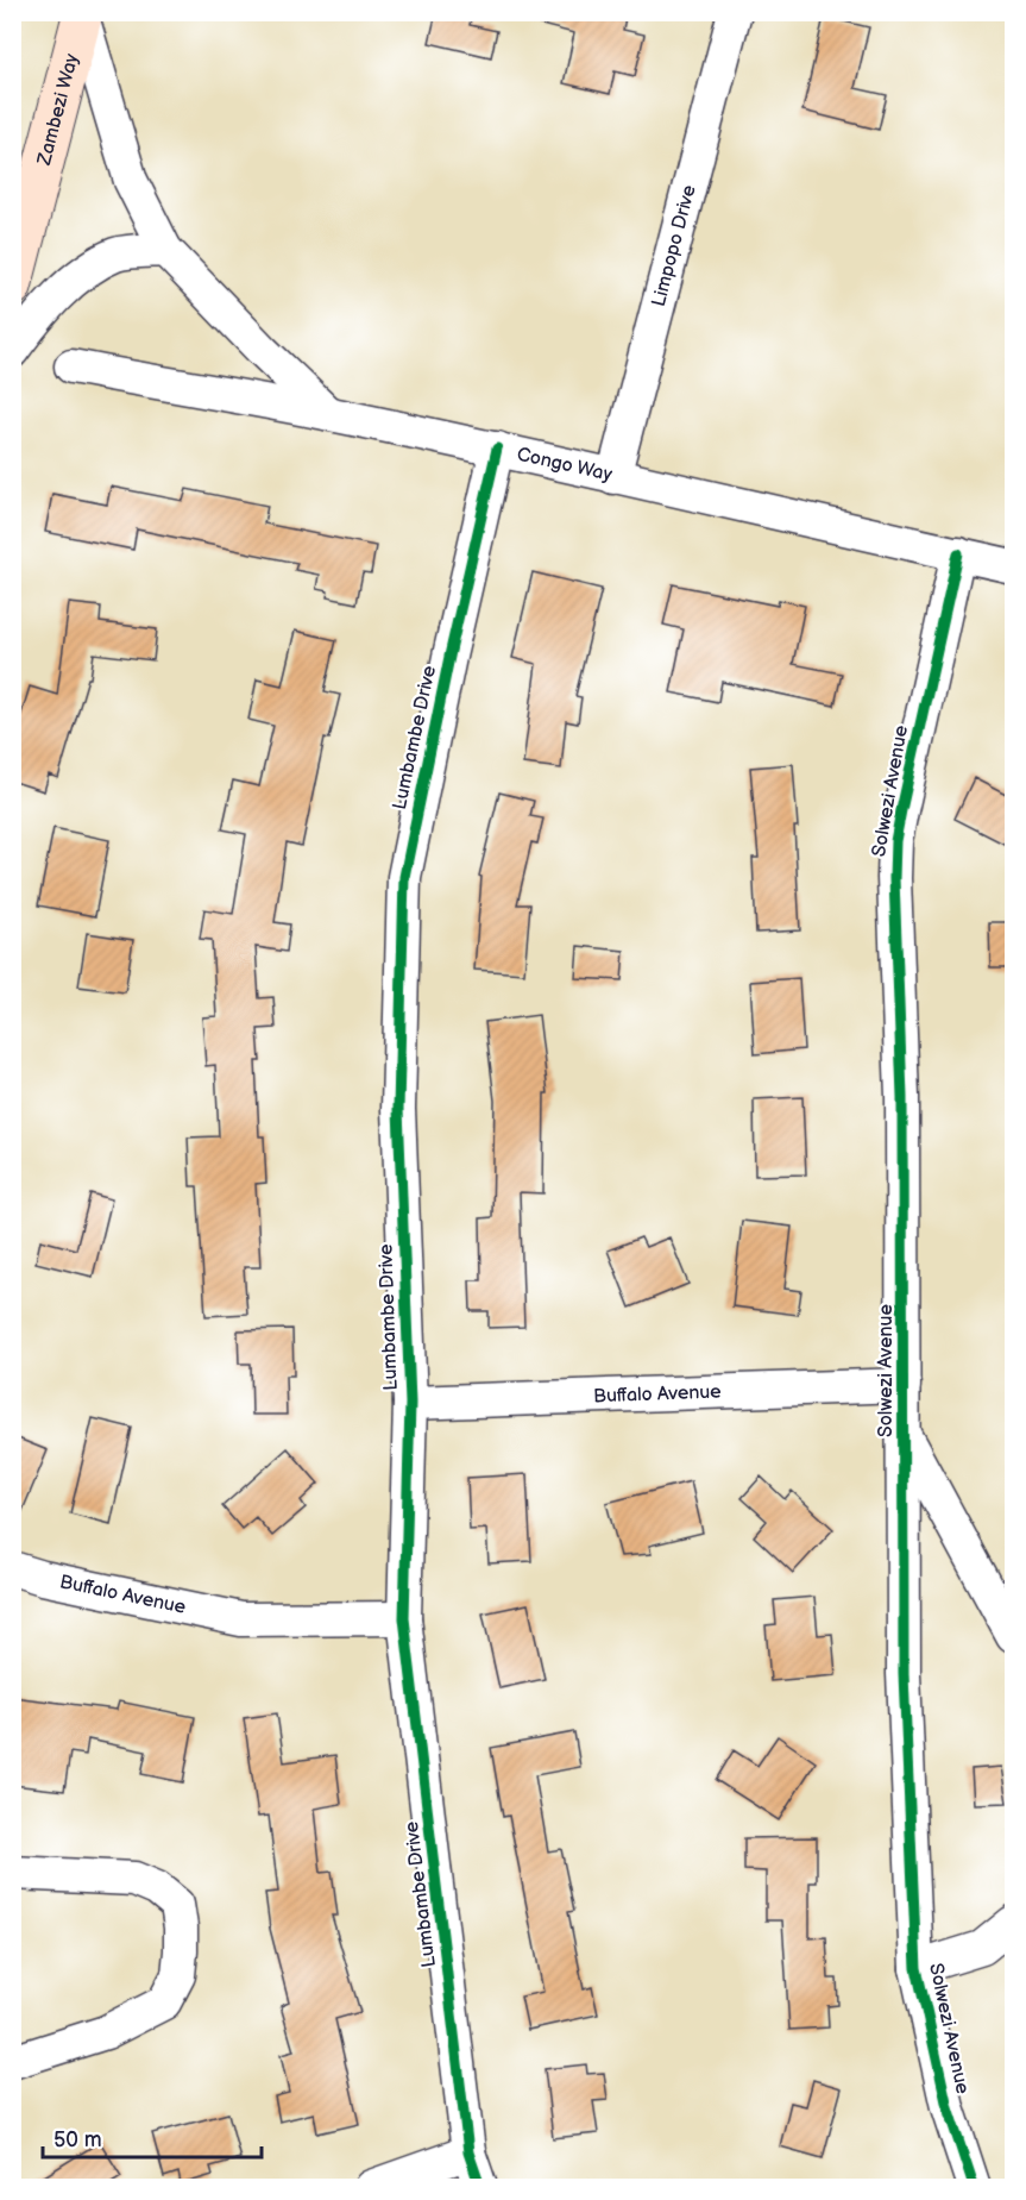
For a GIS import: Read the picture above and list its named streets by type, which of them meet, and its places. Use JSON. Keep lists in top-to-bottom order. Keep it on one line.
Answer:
{"streets":{"main road":["Zambezi Way"],"street":["Limpopo Drive","Congo Way","Lumbambe Drive","Solwezi Avenue","Buffalo Avenue"]},"crossings":[["Limpopo Drive","Congo Way"],["Congo Way","Lumbambe Drive"],["Congo Way","Solwezi Avenue"],["Lumbambe Drive","Buffalo Avenue"],["Solwezi Avenue","Buffalo Avenue"]],"scale_bar":"50 m"}
